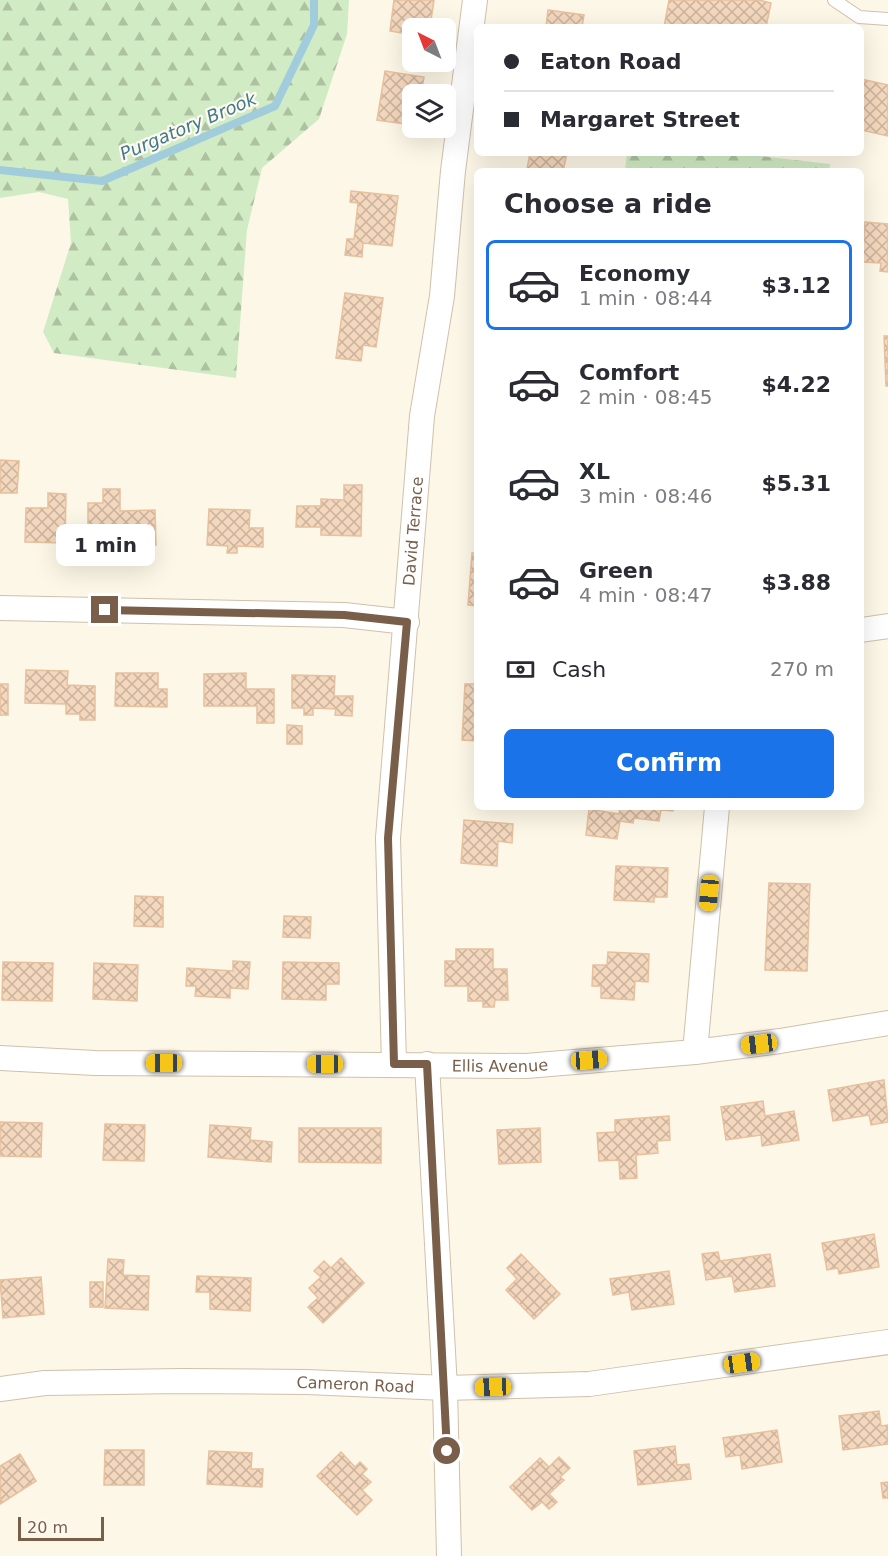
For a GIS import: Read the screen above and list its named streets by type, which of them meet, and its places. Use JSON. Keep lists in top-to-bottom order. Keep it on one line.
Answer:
{"streets":{"street":["David Terrace","Ellis Avenue","Cameron Road"]},"crossings":[["David Terrace","Ellis Avenue"]],"water":["Purgatory Brook"],"scale_bar":"20 m","north":"top left","page":{"banner":["Eaton Road","Margaret Street"],"heading":"Choose a ride","list":[{"name":"Economy","note":"1 min · 08:44","value":"$3.12"},{"name":"Comfort","note":"2 min · 08:45","value":"$4.22"},{"name":"XL","note":"3 min · 08:46","value":"$5.31"},{"name":"Green","note":"4 min · 08:47","value":"$3.88"}],"bubble":"1 min","pay":["Cash","270 m"],"buttons":"Confirm","scale":"20 m"}}
